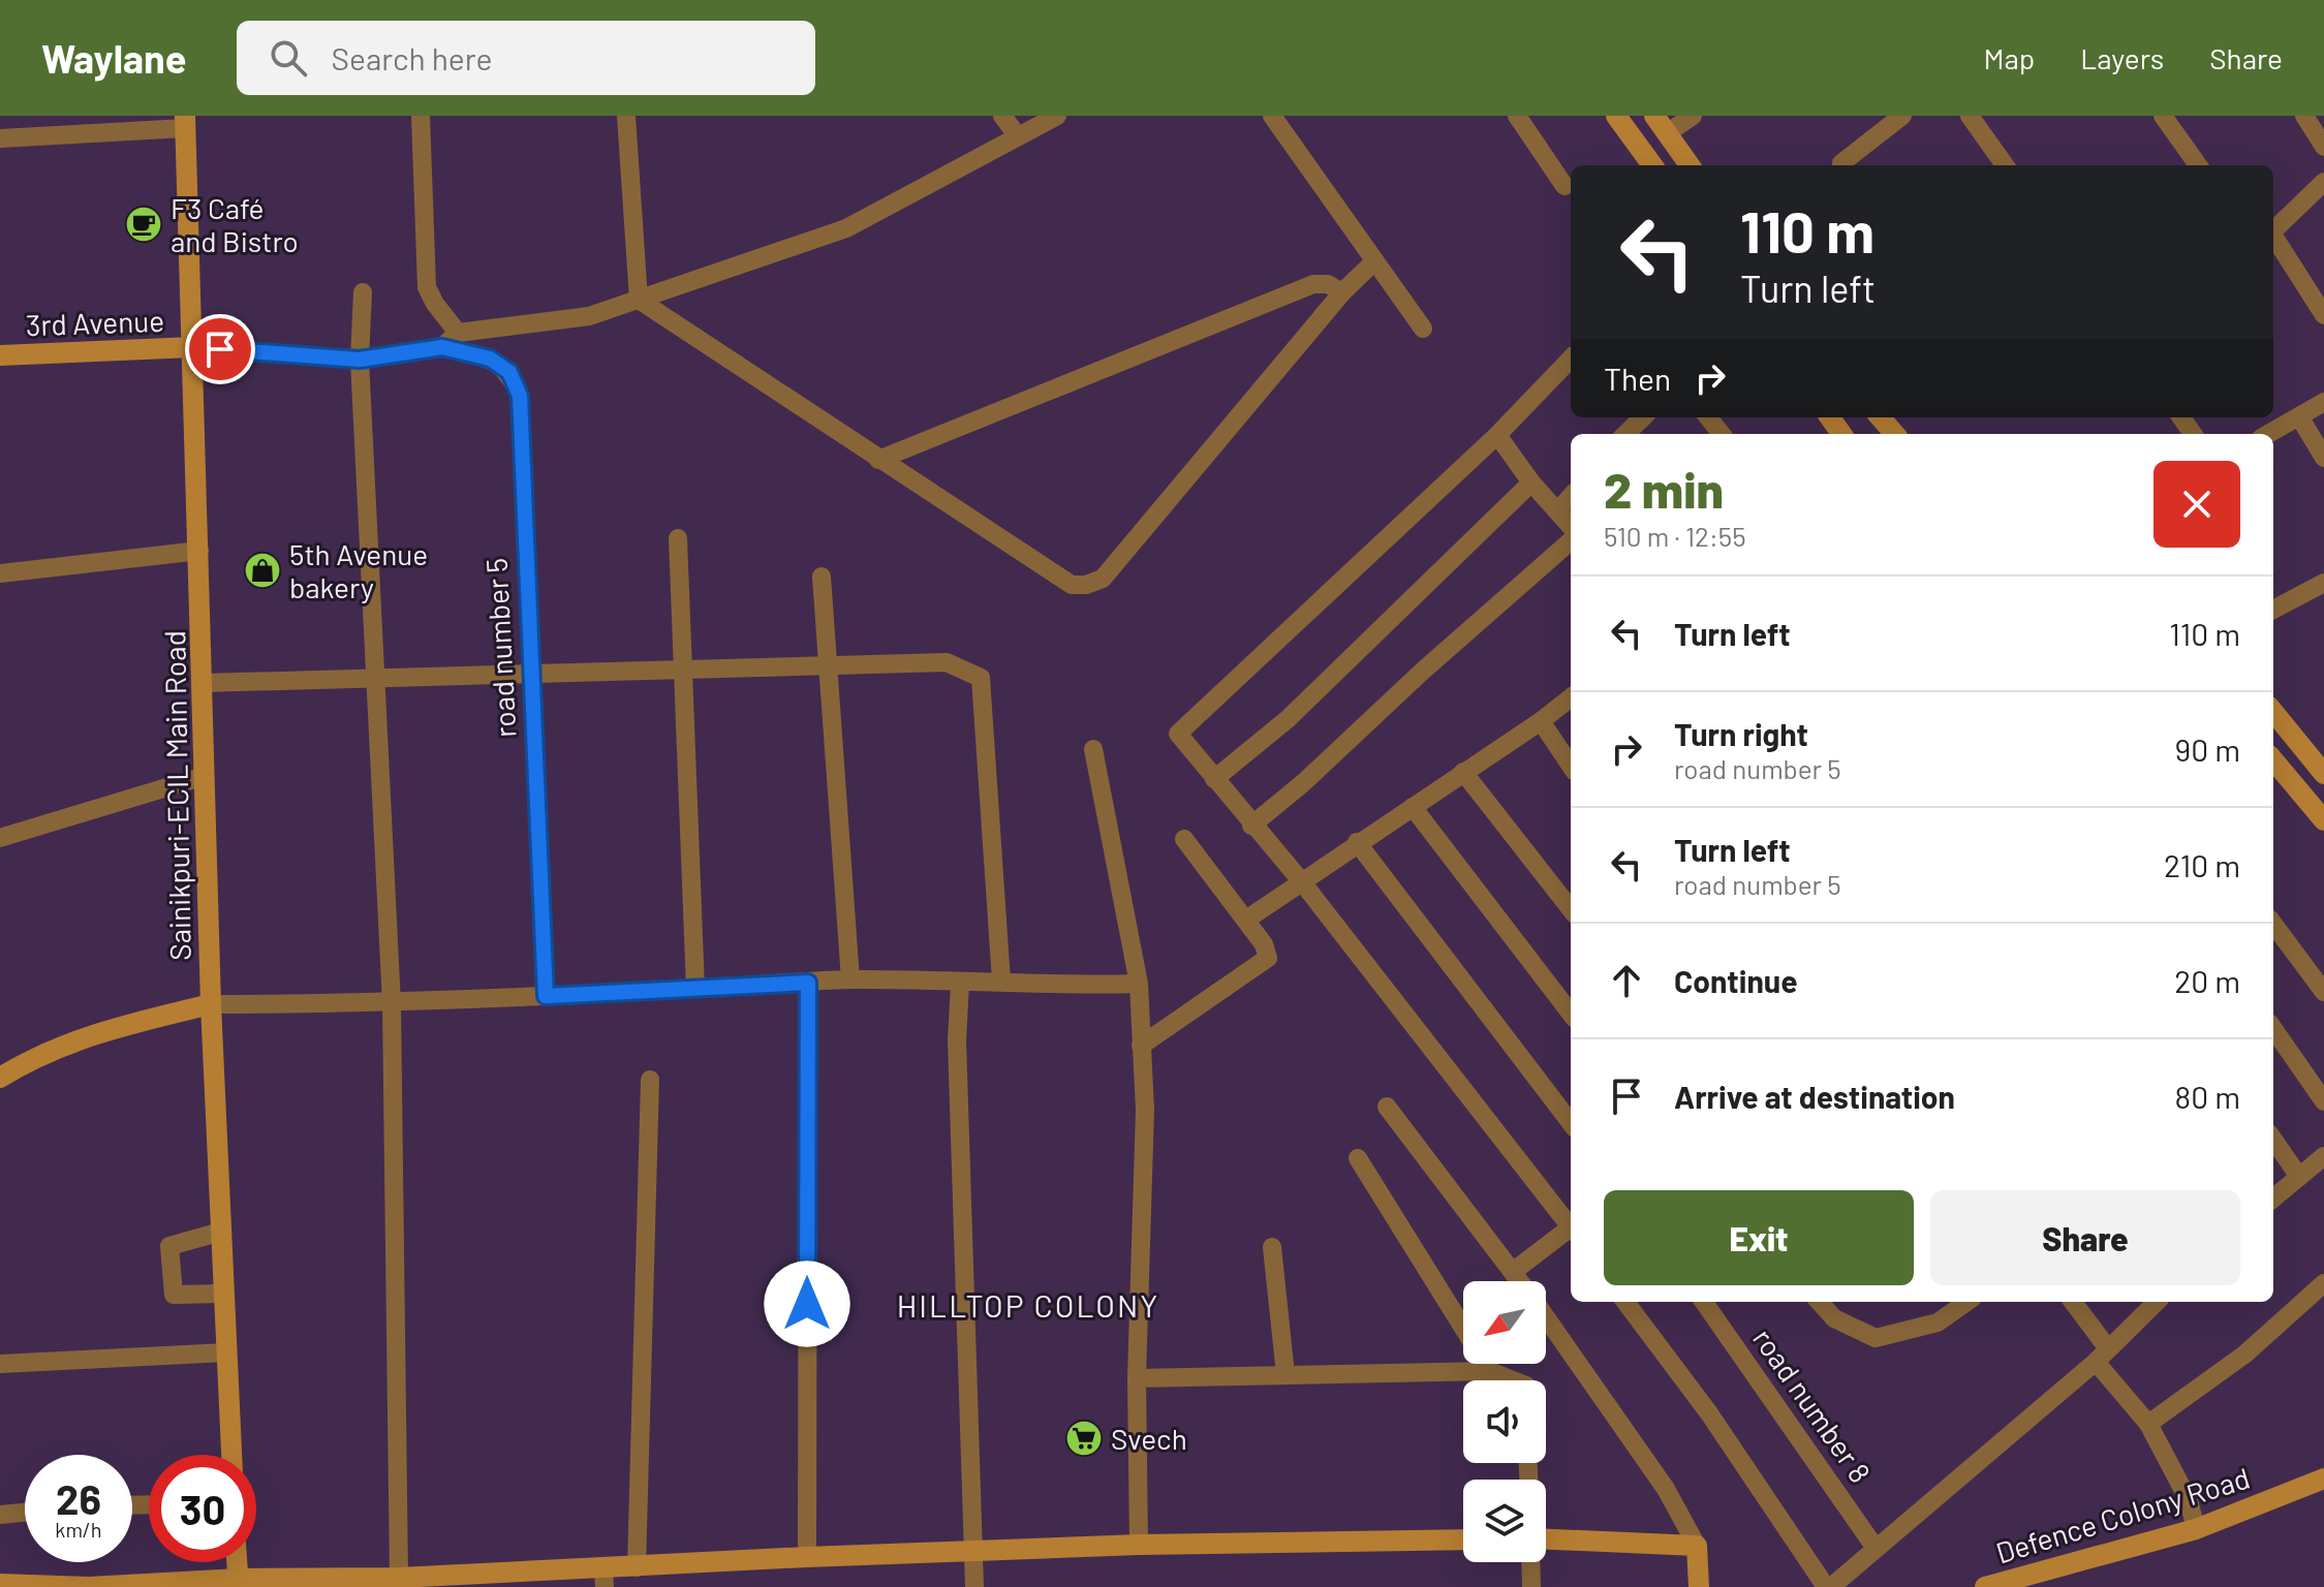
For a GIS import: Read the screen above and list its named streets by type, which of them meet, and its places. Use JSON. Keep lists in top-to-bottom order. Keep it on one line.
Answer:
{"streets":{"street":["3rd Avenue","road number 5","Sainikpuri-ECIL Main Road","road number 8","Defence Colony Road"]},"crossings":[["3rd Avenue","Sainikpuri-ECIL Main Road"]],"districts":["HILLTOP COLONY"],"places":{"cafe":["F3 Café and Bistro"],"shop":["5th Avenue bakery"],"supermarket":["Svech"]},"north":"bottom left","page":{"header":"Waylane","search":"Search here","nav":["Map","Layers","Share"],"turn":["110 m","Turn left"],"then":"Then","heading":["2 min","510 m · 12:55"],"list":[{"name":"Turn left","value":"110 m"},{"name":"Turn right","note":"road number 5","value":"90 m"},{"name":"Turn left","note":"road number 5","value":"210 m"},{"name":"Continue","value":"20 m"},{"name":"Arrive at destination","value":"80 m"}],"buttons":["Exit","Share"],"speed":"26 km/h","limit":"30"}}
